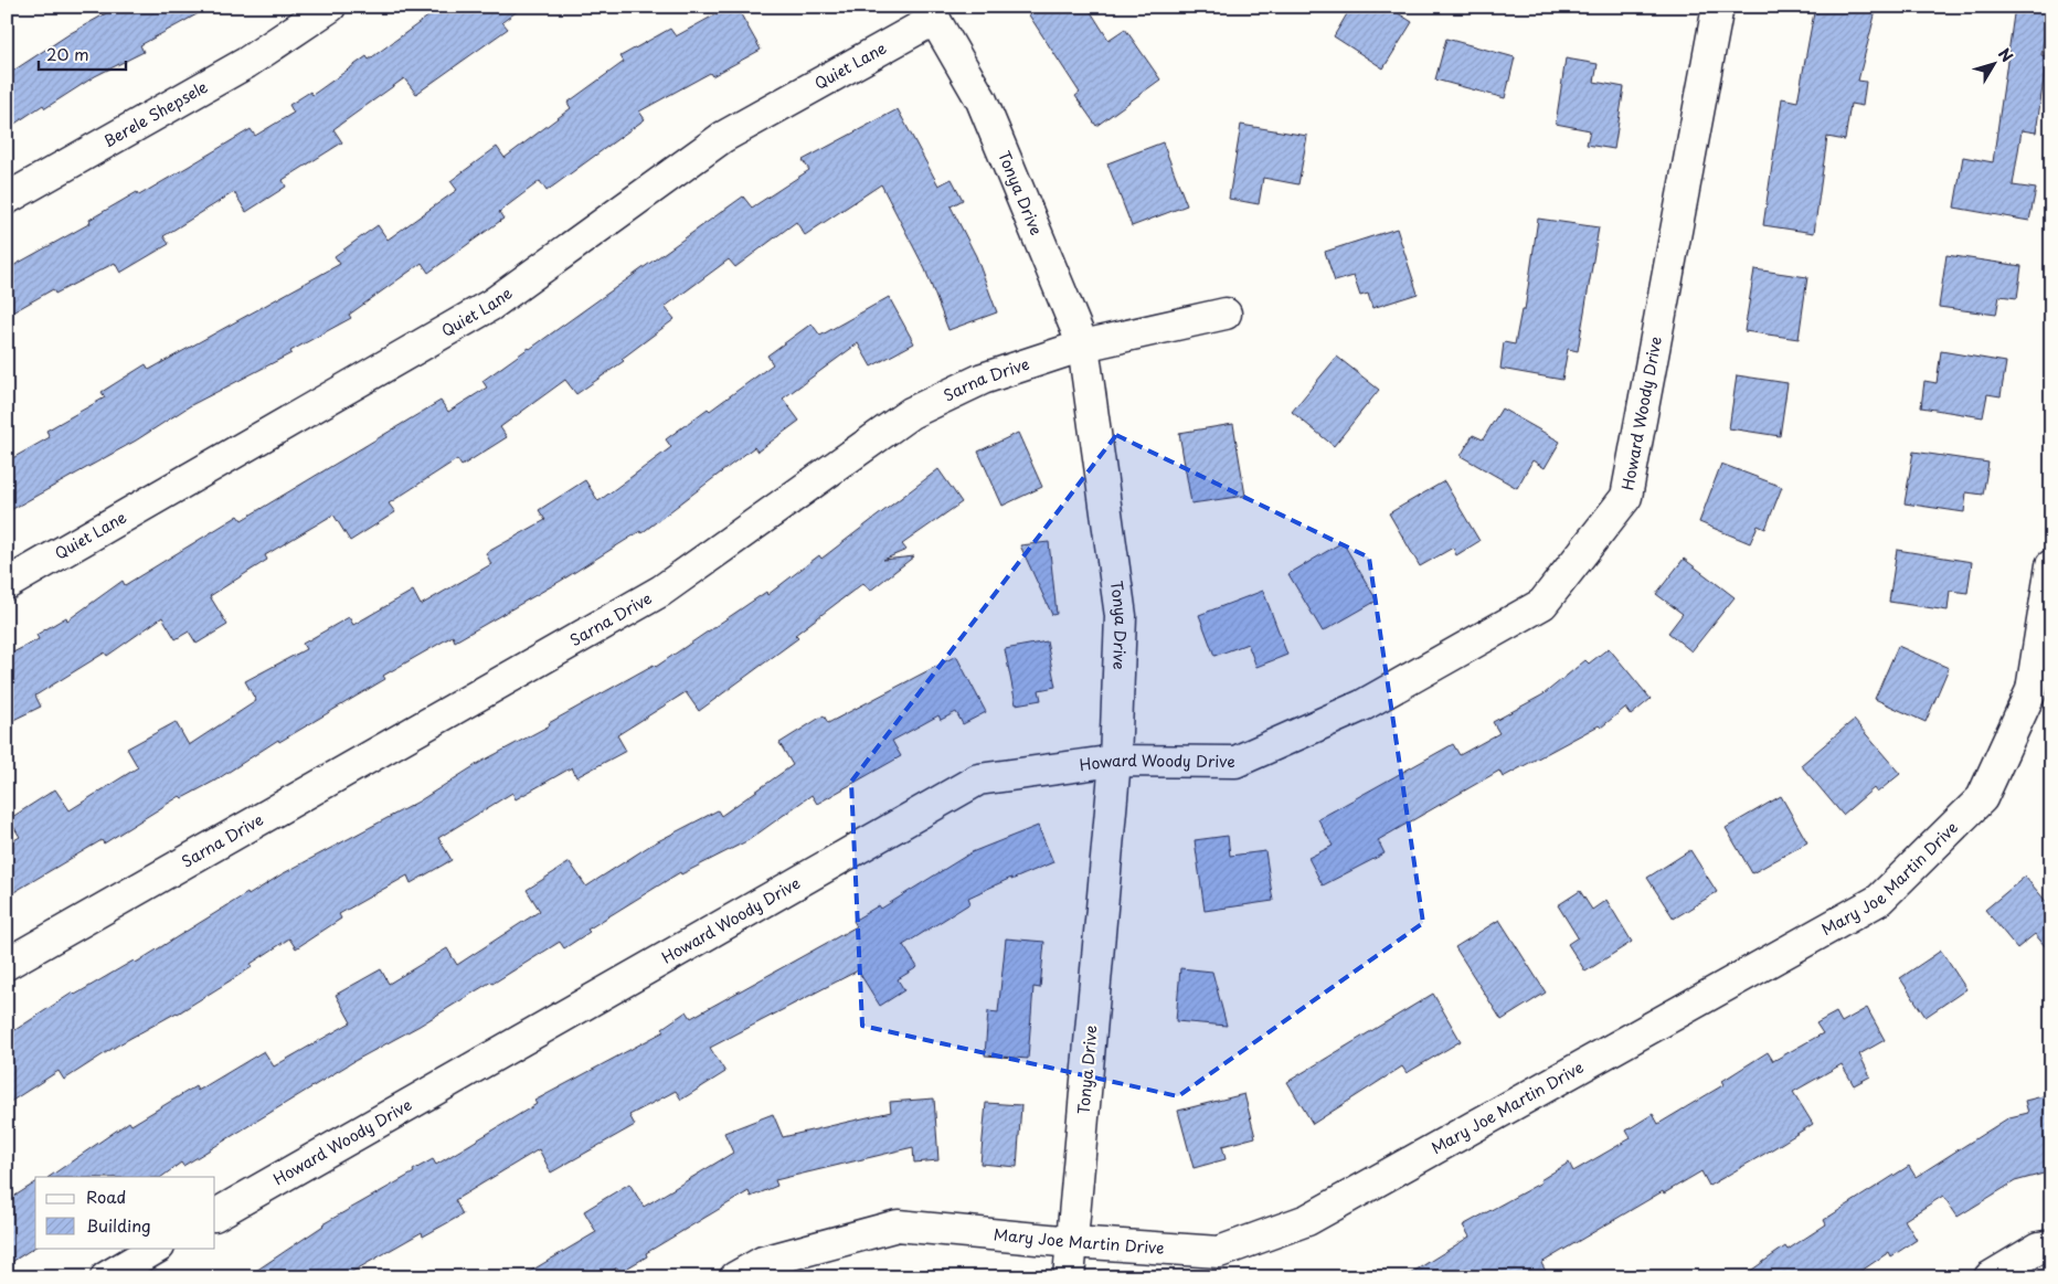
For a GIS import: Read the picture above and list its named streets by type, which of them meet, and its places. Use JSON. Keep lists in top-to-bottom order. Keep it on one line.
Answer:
{"streets":{"street":["Quiet Lane","Berele Shepsele","Tonya Drive","Sarna Drive","Howard Woody Drive","Mary Joe Martin Drive"]},"crossings":[["Quiet Lane","Tonya Drive"],["Tonya Drive","Sarna Drive"],["Tonya Drive","Howard Woody Drive"],["Tonya Drive","Mary Joe Martin Drive"]],"legend":["Road","Building"],"scale_bar":"20 m","north":"top right"}
